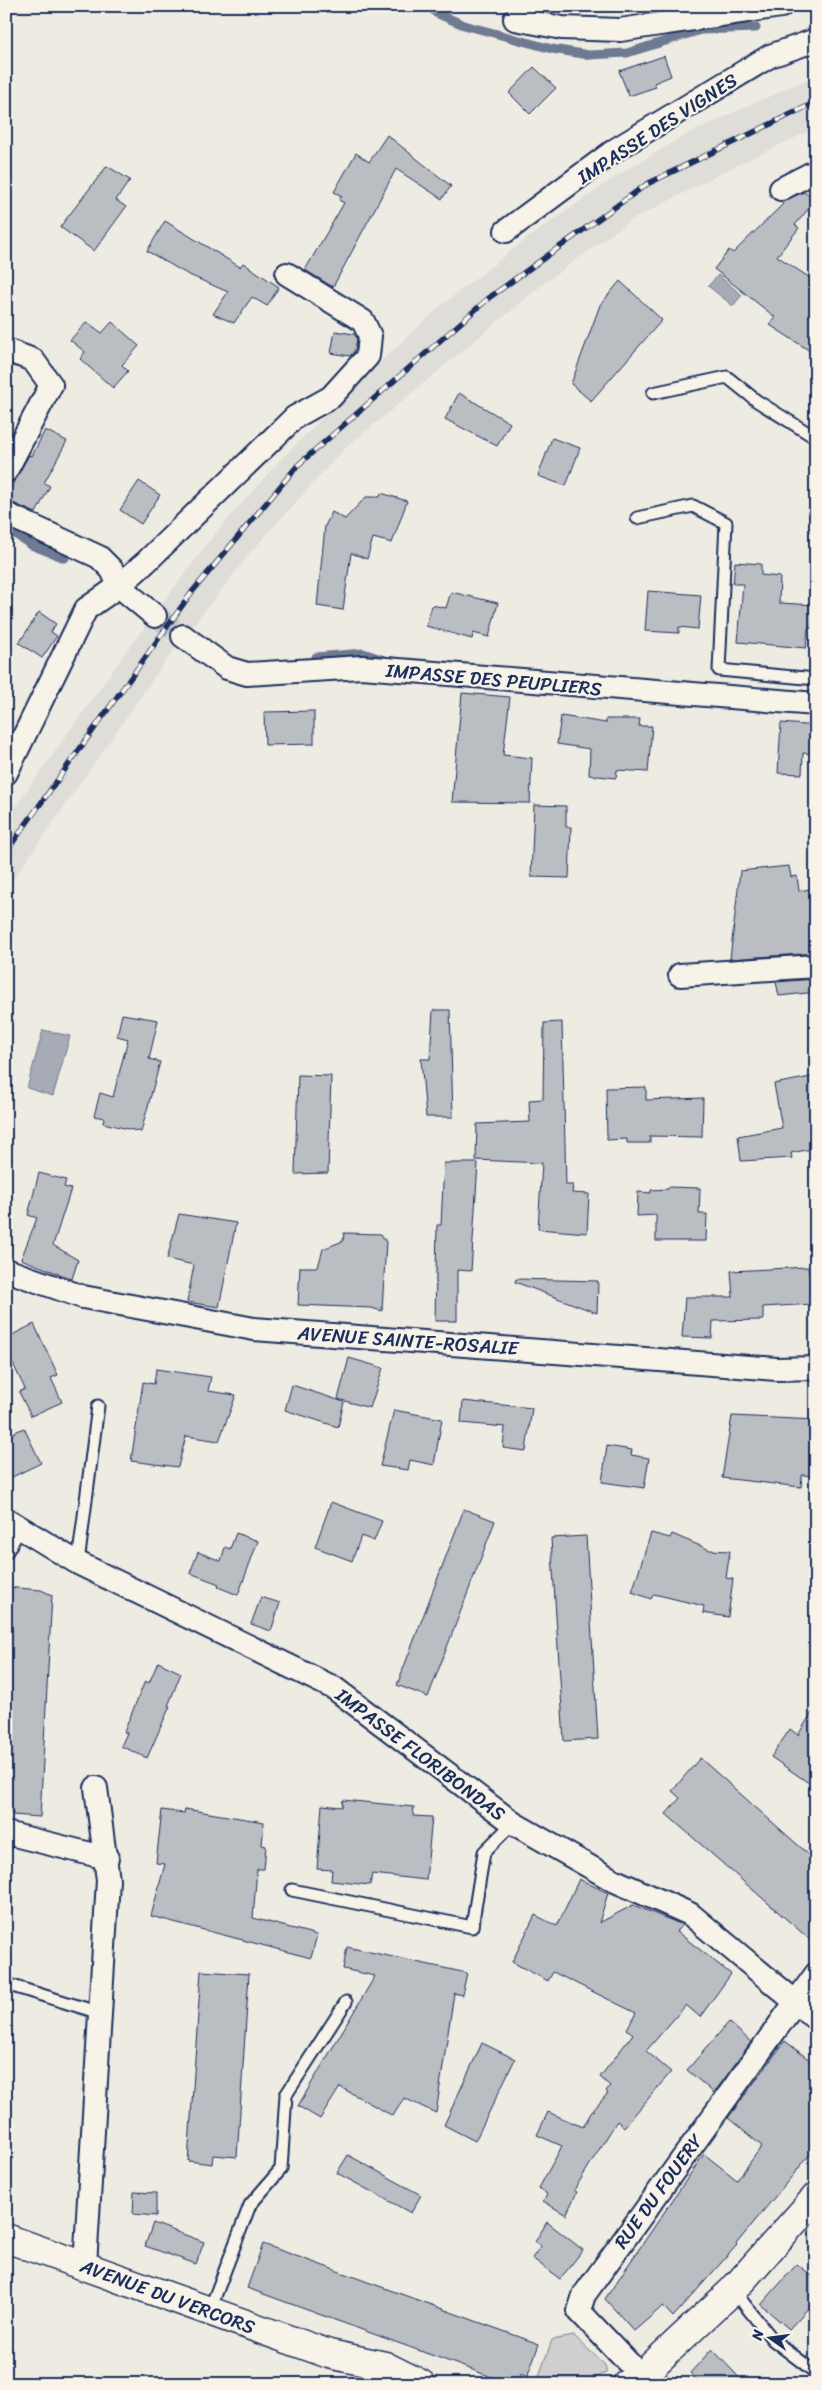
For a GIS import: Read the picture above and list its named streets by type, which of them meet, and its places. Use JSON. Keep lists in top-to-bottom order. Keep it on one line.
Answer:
{"streets":{"street":["IMPASSE DES VIGNES","IMPASSE DES PEUPLIERS","AVENUE SAINTE-ROSALIE","IMPASSE FLORIBONDAS","RUE DU FOUERY","AVENUE DU VERCORS"]},"crossings":[["IMPASSE FLORIBONDAS","RUE DU FOUERY"]],"north":"left"}
